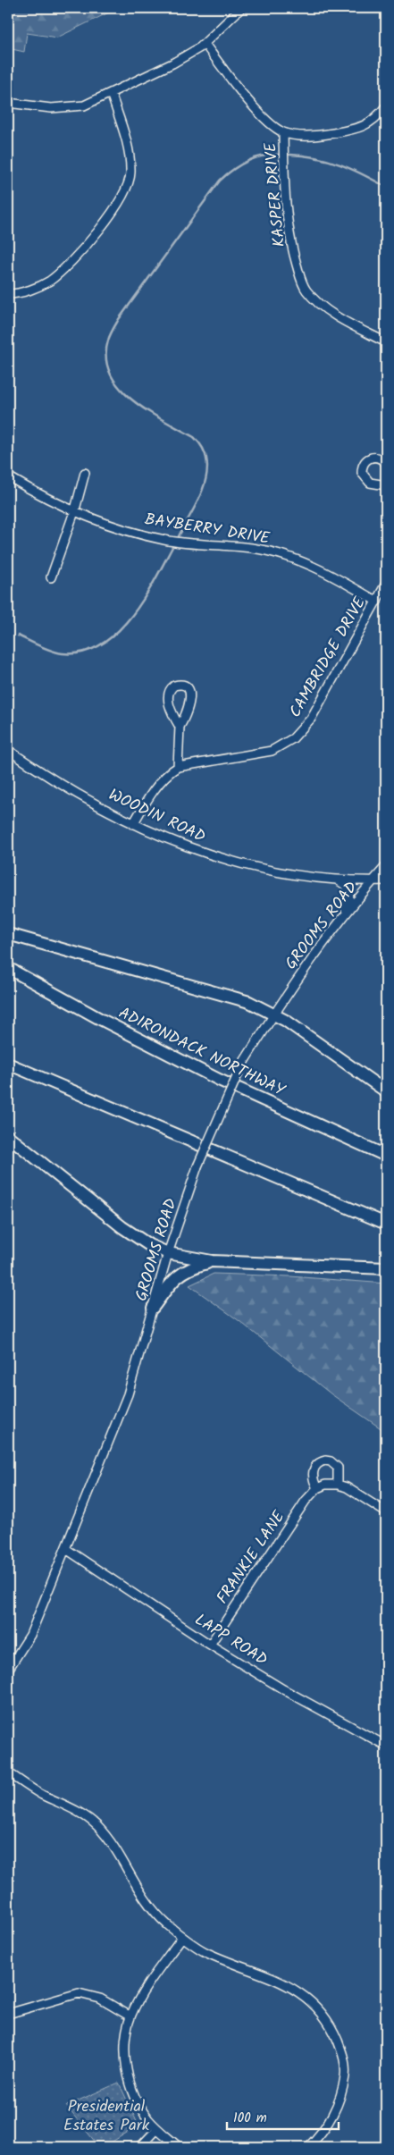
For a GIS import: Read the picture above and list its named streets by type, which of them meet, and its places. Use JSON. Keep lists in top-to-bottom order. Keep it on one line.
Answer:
{"streets":{"highway":["ADIRONDACK NORTHWAY"],"street":["KASPER DRIVE","BAYBERRY DRIVE","CAMBRIDGE DRIVE","WOODIN ROAD","GROOMS ROAD","FRANKIE LANE","LAPP ROAD"]},"crossings":[["BAYBERRY DRIVE","CAMBRIDGE DRIVE"],["WOODIN ROAD","GROOMS ROAD"],["GROOMS ROAD","LAPP ROAD"],["FRANKIE LANE","LAPP ROAD"]],"parks":["Presidential Estates Park"],"scale_bar":"100 m"}
